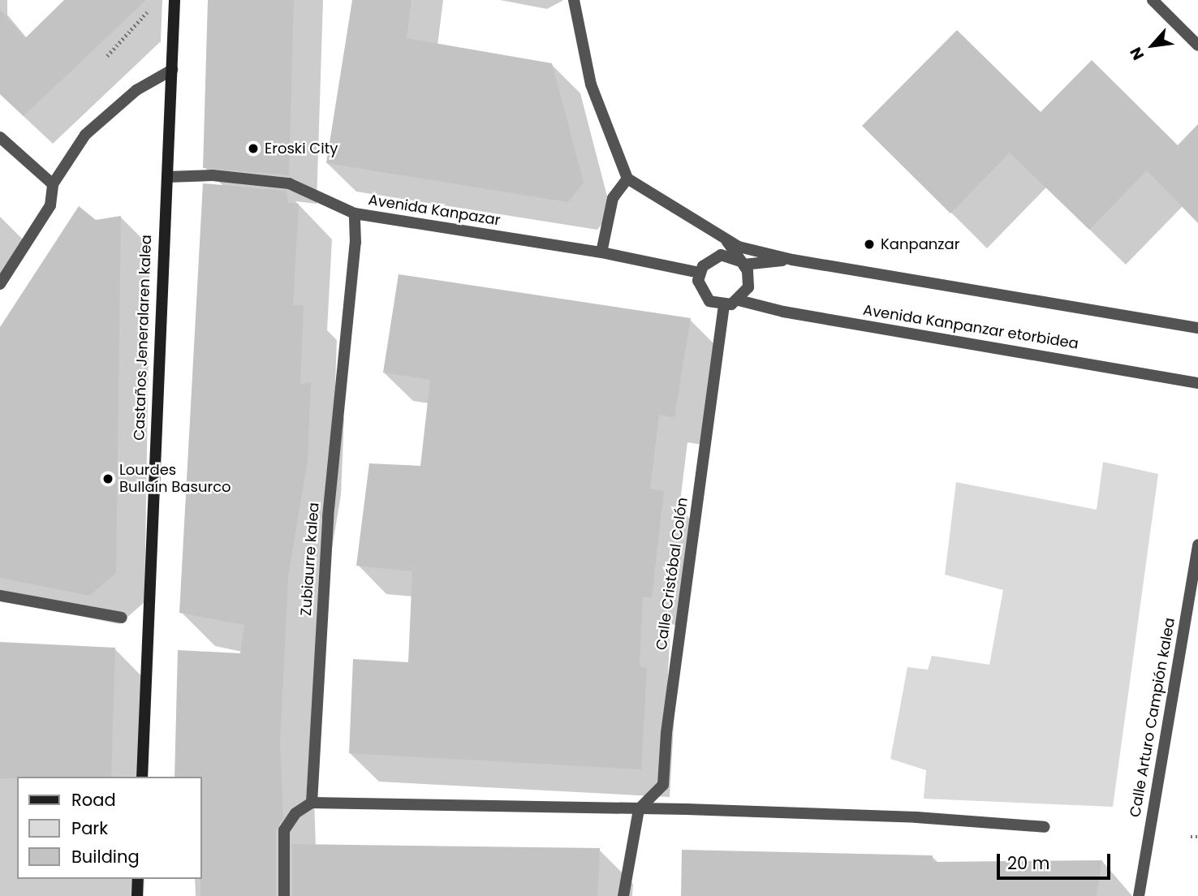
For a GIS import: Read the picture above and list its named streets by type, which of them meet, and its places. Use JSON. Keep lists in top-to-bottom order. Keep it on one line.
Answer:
{"streets":{"street":["Avenida Kanpazar","Avenida Kanpanzar etorbidea","Castaños Jeneralaren kalea","Zubiaurre kalea","Calle Cristóbal Colón","Calle Arturo Campión kalea"]},"crossings":[["Avenida Kanpazar","Avenida Kanpanzar etorbidea"],["Avenida Kanpazar","Castaños Jeneralaren kalea"],["Avenida Kanpazar","Zubiaurre kalea"],["Avenida Kanpazar","Calle Cristóbal Colón"],["Avenida Kanpanzar etorbidea","Calle Cristóbal Colón"]],"places":["Eroski City","Kanpanzar","Lourdes Bullaín Basurco"],"legend":["Road","Park","Building"],"scale_bar":"20 m","north":"bottom left"}
